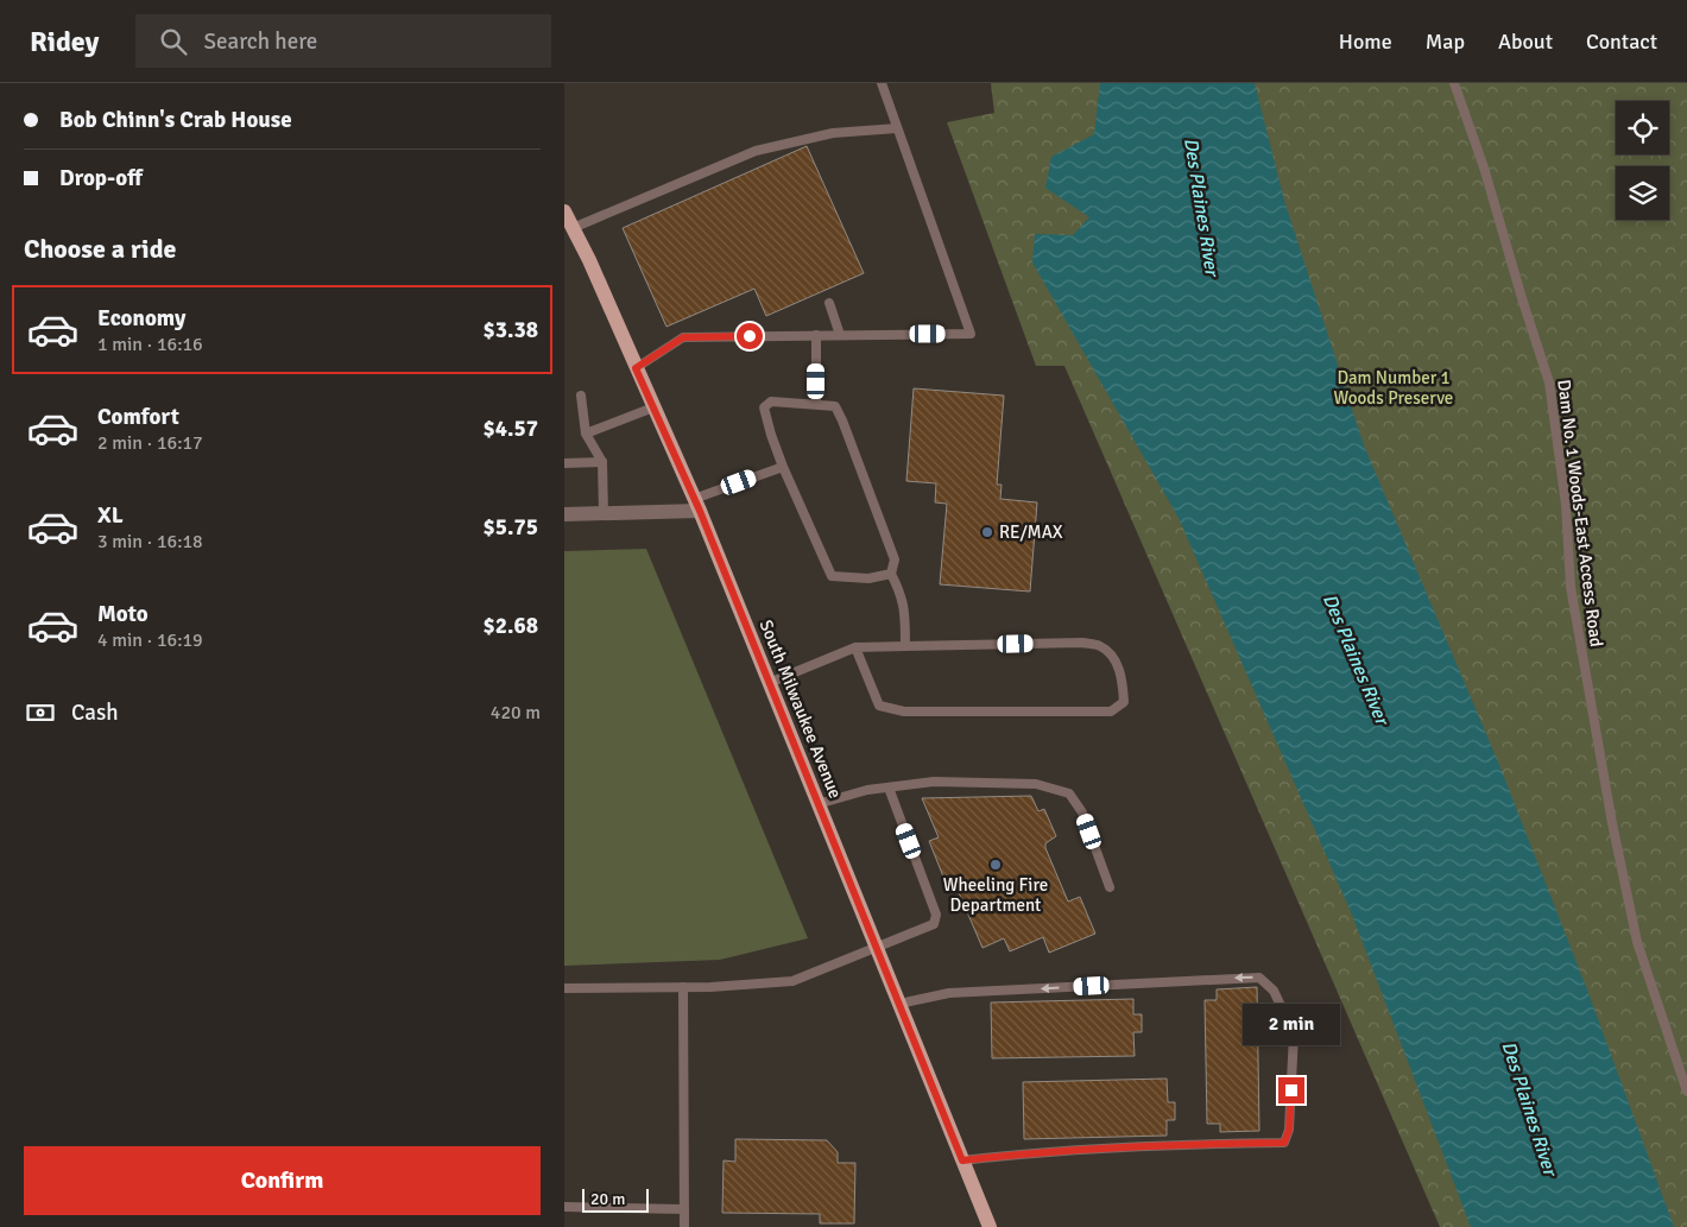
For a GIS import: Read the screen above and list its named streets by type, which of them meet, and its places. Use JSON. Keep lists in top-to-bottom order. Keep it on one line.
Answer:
{"streets":{"main road":["South Milwaukee Avenue"],"lane":["Dam No. 1 Woods-East Access Road"]},"water":["Des Plaines River"],"parks":["Dam Number 1 Woods Preserve"],"places":["RE/MAX","Wheeling Fire Department"],"scale_bar":"20 m","page":{"header":"Ridey","search":"Search here","nav":["Home","Map","About","Contact"],"banner":["Bob Chinn's Crab House","Drop-off"],"heading":"Choose a ride","list":[{"name":"Economy","note":"1 min · 16:16","value":"$3.38"},{"name":"Comfort","note":"2 min · 16:17","value":"$4.57"},{"name":"XL","note":"3 min · 16:18","value":"$5.75"},{"name":"Moto","note":"4 min · 16:19","value":"$2.68"}],"pay":["Cash","420 m"],"bubble":"2 min","buttons":"Confirm","scale":"20 m"}}
